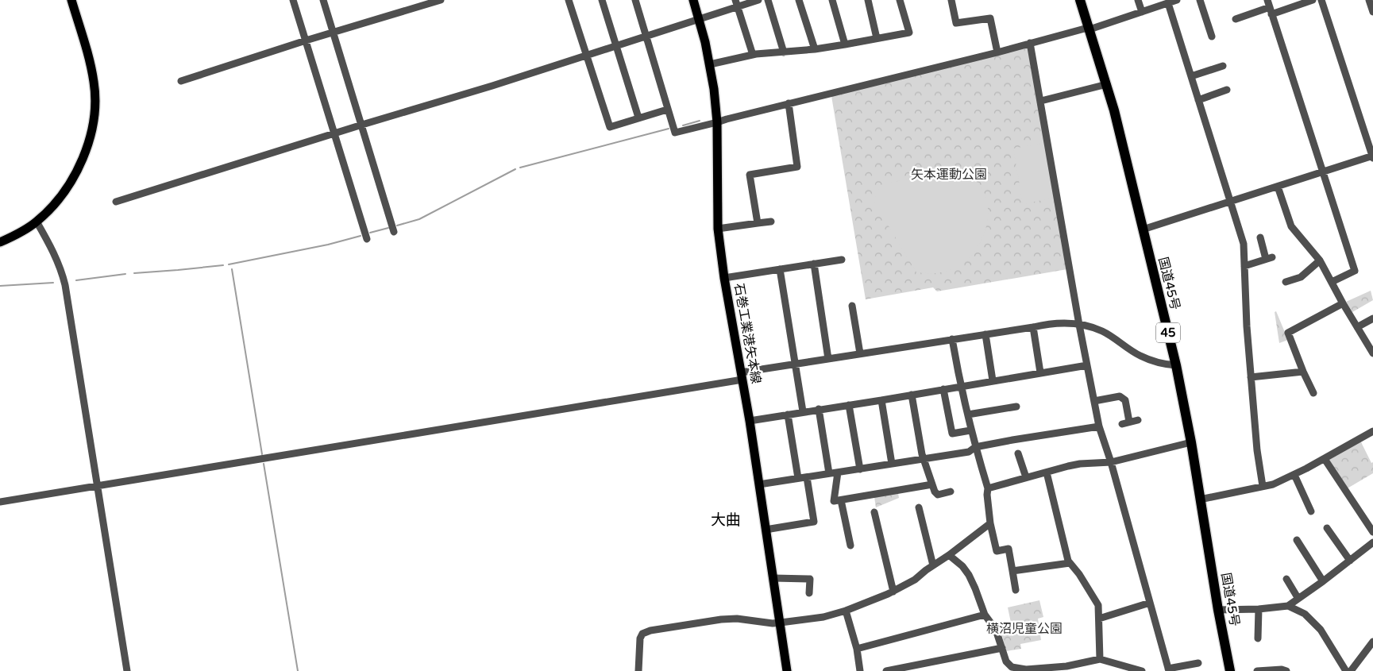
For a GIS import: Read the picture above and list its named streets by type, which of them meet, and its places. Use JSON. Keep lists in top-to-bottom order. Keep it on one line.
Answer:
{"streets":{"highway":["国道45号","45"],"main road":["石巻工業港矢本線"]},"districts":["大曲"],"parks":["矢本運動公園","横沼児童公園"]}
